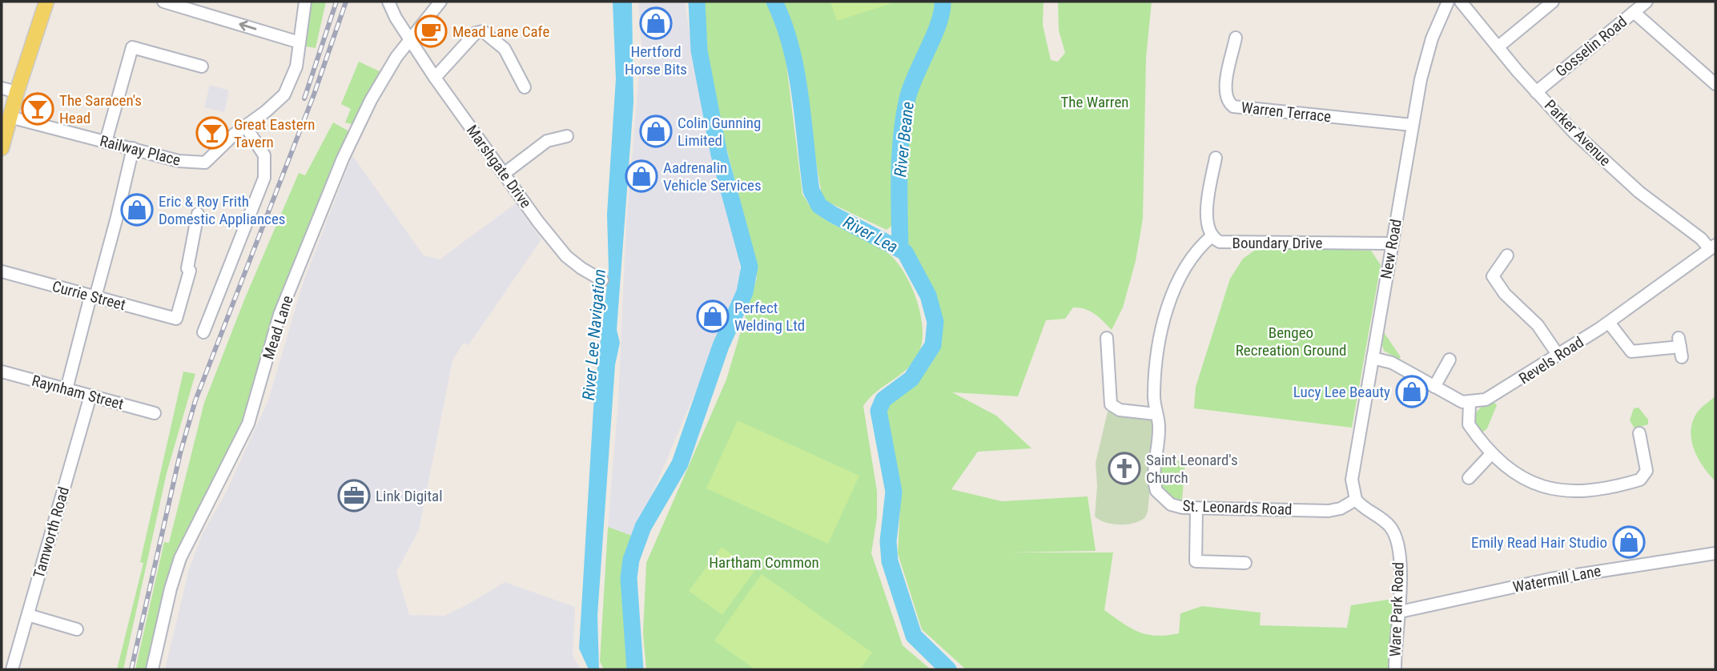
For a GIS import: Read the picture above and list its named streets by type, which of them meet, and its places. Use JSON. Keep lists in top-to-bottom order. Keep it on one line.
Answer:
{"streets":{"street":["Gosselin Road","Warren Terrace","Parker Avenue","Railway Place","Marshgate Drive","Boundary Drive","New Road","Currie Street","Mead Lane","Revels Road","Raynham Street","St. Leonards Road","Tamworth Road","Watermill Lane","Ware Park Road"]},"crossings":[["Gosselin Road","Parker Avenue"],["Warren Terrace","New Road"],["Parker Avenue","Revels Road"],["Marshgate Drive","Mead Lane"],["Boundary Drive","New Road"],["Boundary Drive","St. Leonards Road"],["New Road","St. Leonards Road"],["New Road","Ware Park Road"],["Raynham Street","Tamworth Road"],["St. Leonards Road","Ware Park Road"],["Watermill Lane","Ware Park Road"]],"water":["River Beane","River Lea","River Lee Navigation"],"parks":["The Warren","Bengeo Recreation Ground","Hartham Common"],"places":{"shop":["Hertford Horse Bits","Colin Gunning Limited","Aadrenalin Vehicle Services","Eric & Roy Frith Domestic Appliances","Perfect Welding Ltd","Lucy Lee Beauty","Emily Read Hair Studio"],"cafe":["Mead Lane Cafe"],"bar":["The Saracen's Head","Great Eastern Tavern"],"church":["Saint Leonard's Church"],"office":["Link Digital"]}}
